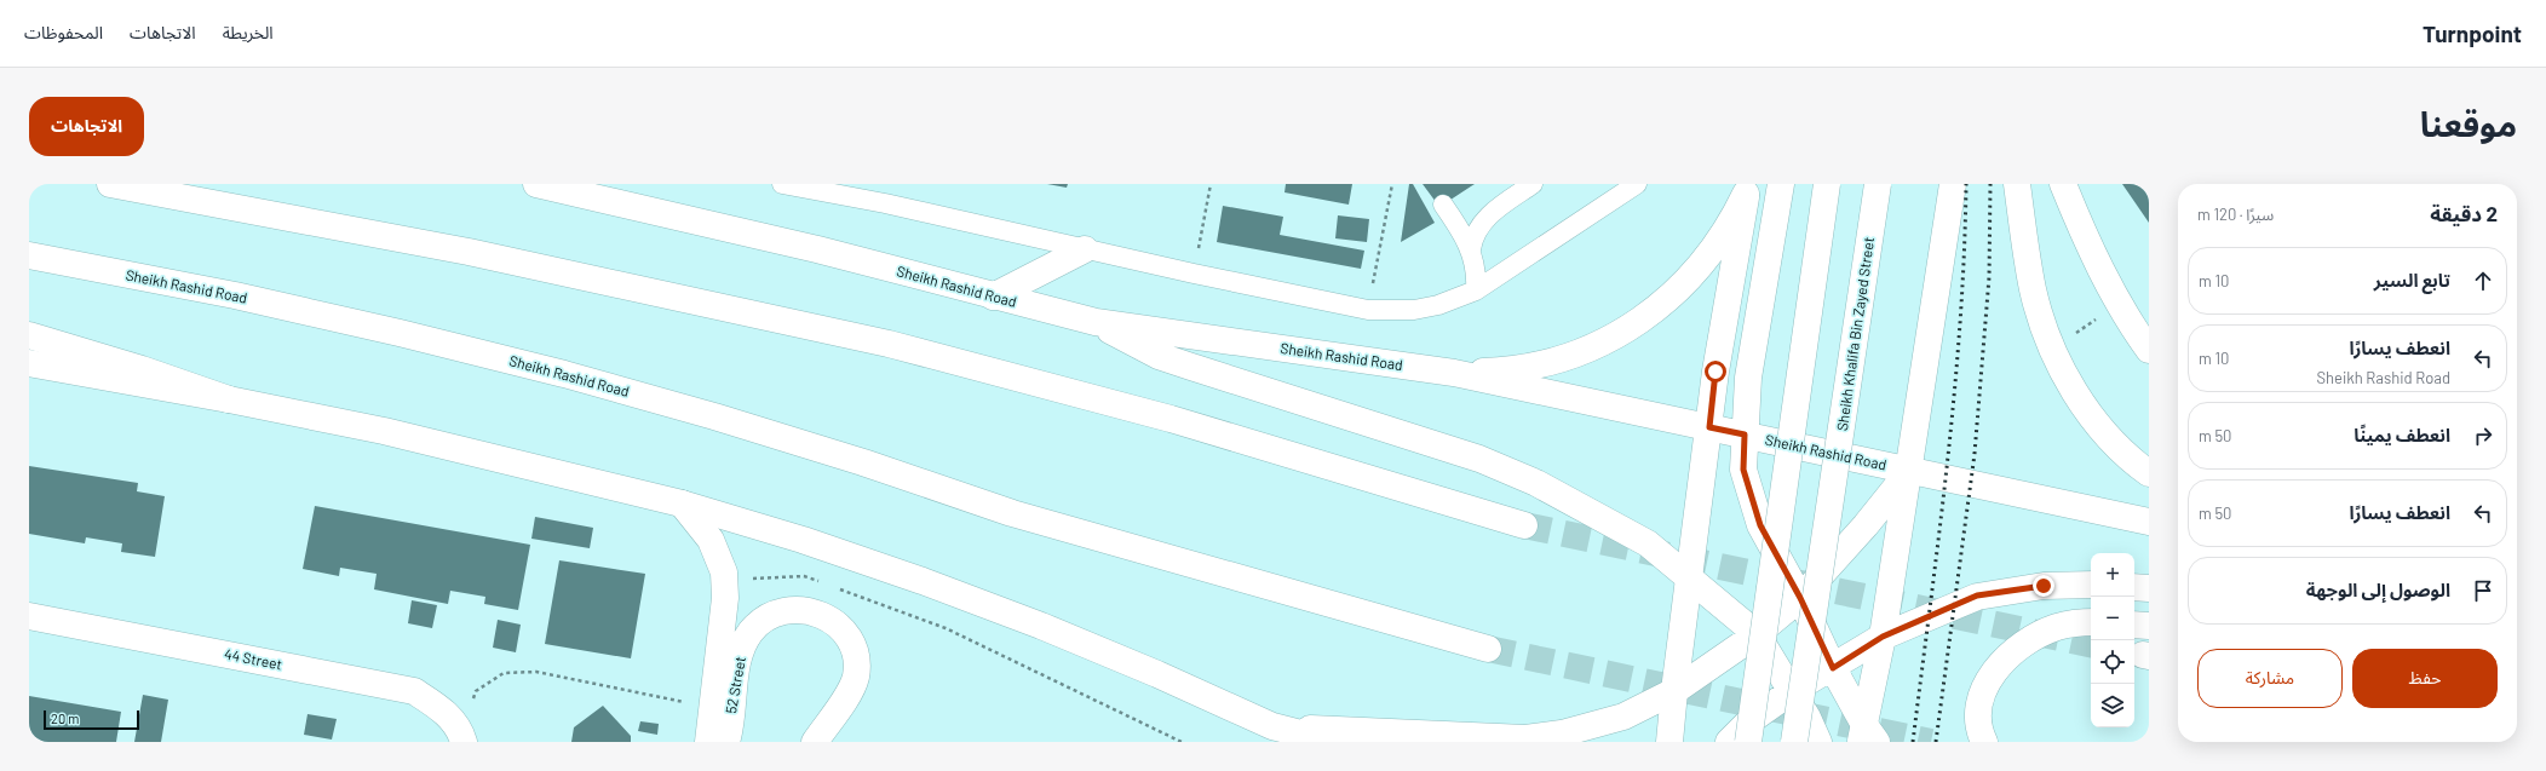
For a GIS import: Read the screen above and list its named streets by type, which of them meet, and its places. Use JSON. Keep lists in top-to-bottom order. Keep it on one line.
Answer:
{"streets":{"main road":["Sheikh Rashid Road","Sheikh Khalifa Bin Zayed Street","44 Street","52 Street"]},"scale_bar":"20 m","page":{"header":"Turnpoint","nav":["الخريطة","الاتجاهات","المحفوظات"],"title":"موقعنا","buttons":["الاتجاهات",["حفظ","مشاركة"]],"heading":["2 دقيقة","سيرًا · 120 m"],"list":[["تابع السير","10 m"],["انعطف يسارًا","Sheikh Rashid Road","10 m"],["انعطف يمينًا","50 m"],["انعطف يسارًا","50 m"],"الوصول إلى الوجهة"],"map_buttons":["+","−"],"scale":"20 m"}}
